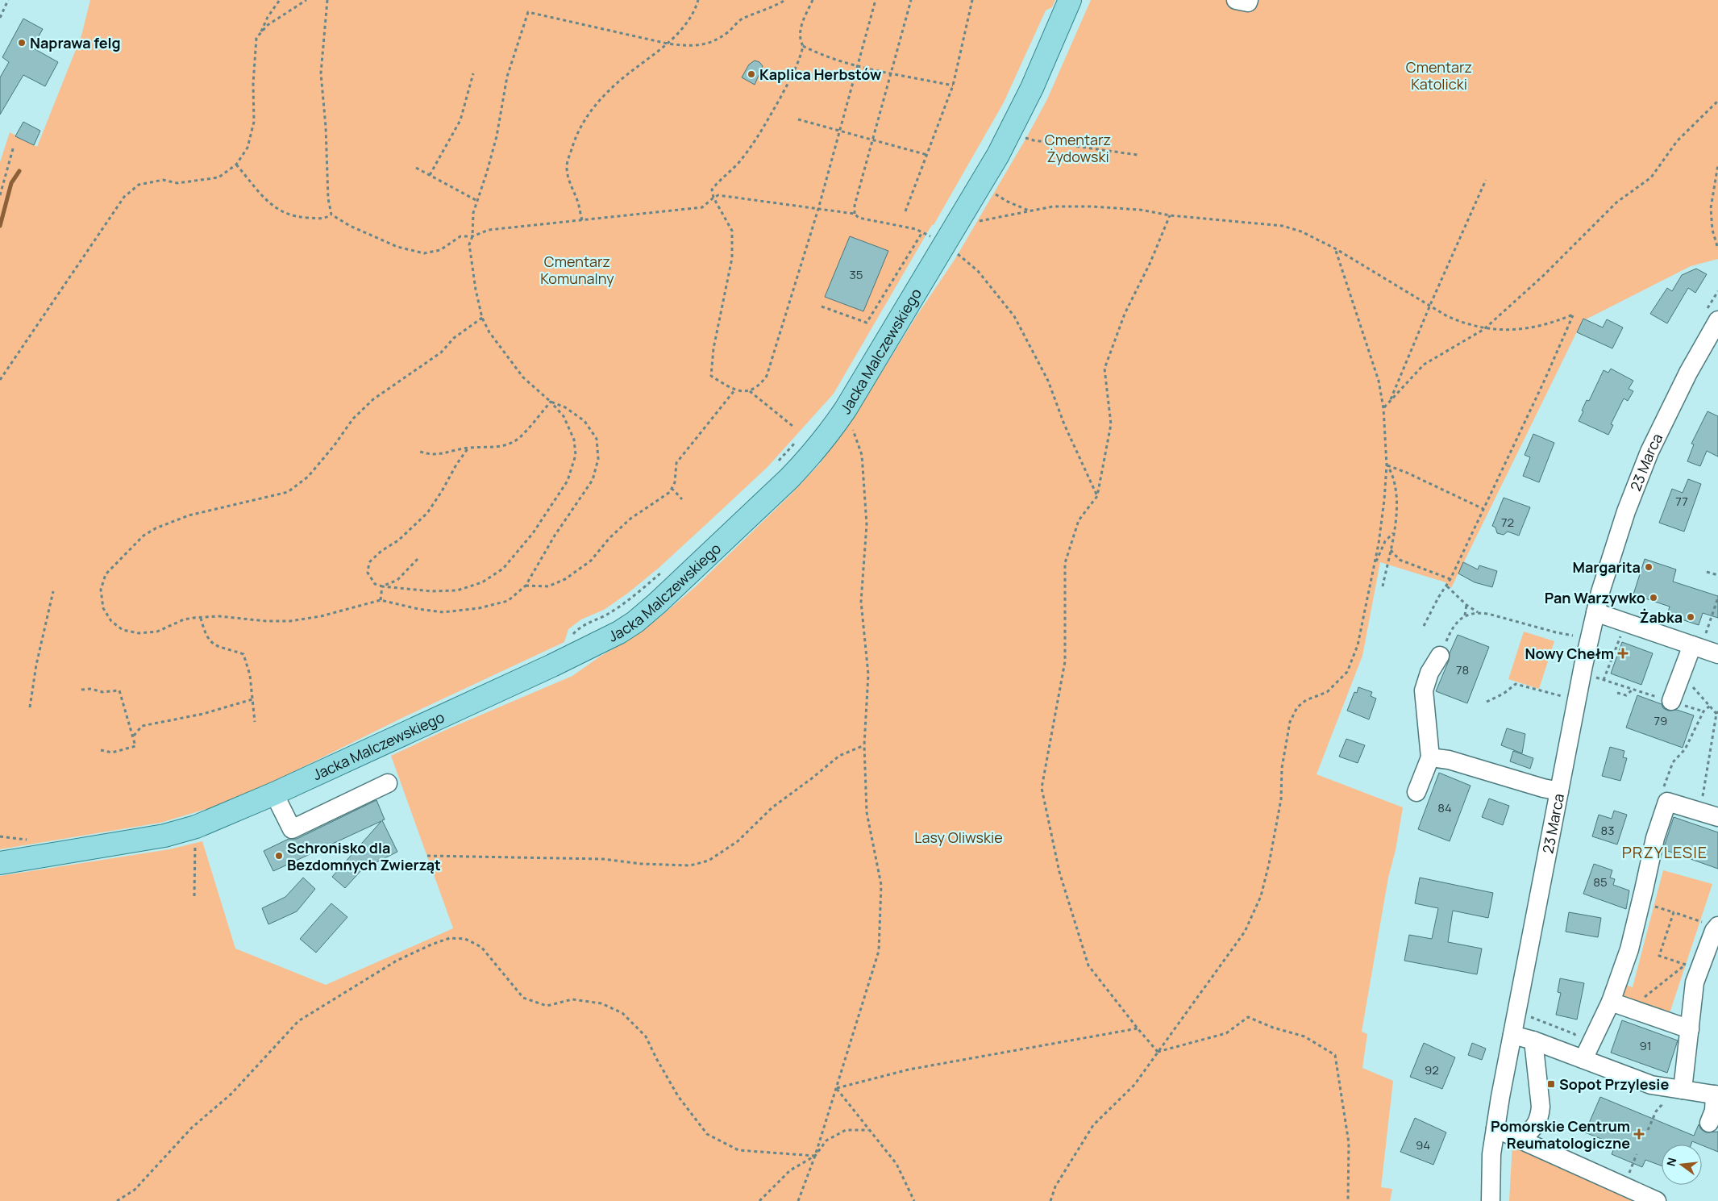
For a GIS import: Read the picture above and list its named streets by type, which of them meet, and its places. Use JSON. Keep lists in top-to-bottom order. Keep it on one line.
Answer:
{"streets":{"main road":["Jacka Malczewskiego"],"street":["23 Marca"]},"districts":["PRZYLESIE"],"parks":["Cmentarz Katolicki","Cmentarz Żydowski","Cmentarz Komunalny","Lasy Oliwskie"],"places":{"other":["Naprawa felg","Kaplica Herbstów","Margarita","Pan Warzywko","Żabka","Schronisko dla Bezdomnych Zwierząt"],"health":["Nowy Chełm","Pomorskie Centrum Reumatologiczne"],"transit":["Sopot Przylesie"]},"house_numbers":["35","77","72","78","79","84","83","85","91","92","94"],"north":"left"}
